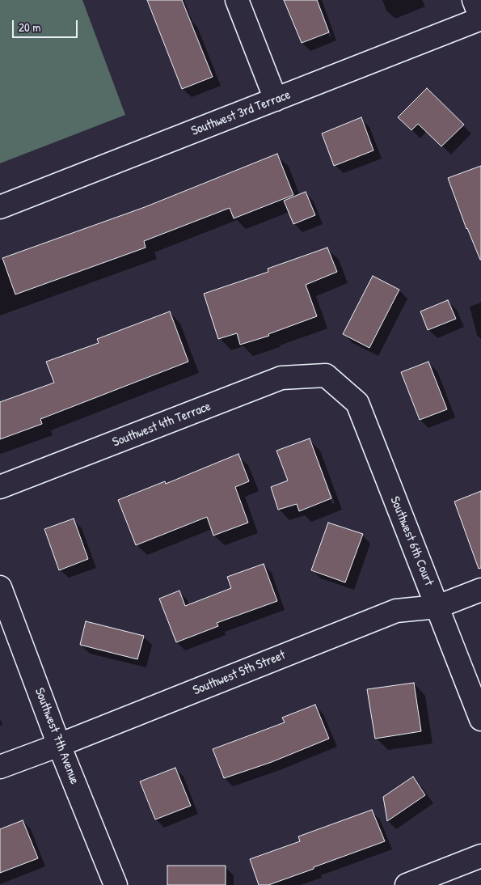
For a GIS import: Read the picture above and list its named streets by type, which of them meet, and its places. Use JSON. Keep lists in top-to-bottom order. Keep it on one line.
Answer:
{"streets":{"street":["Southwest 3rd Terrace","Southwest 4th Terrace","Southwest 6th Court","Southwest 5th Street","Southwest 7th Avenue"]},"crossings":[["Southwest 4th Terrace","Southwest 6th Court"],["Southwest 6th Court","Southwest 5th Street"],["Southwest 5th Street","Southwest 7th Avenue"]],"scale_bar":"20 m"}
